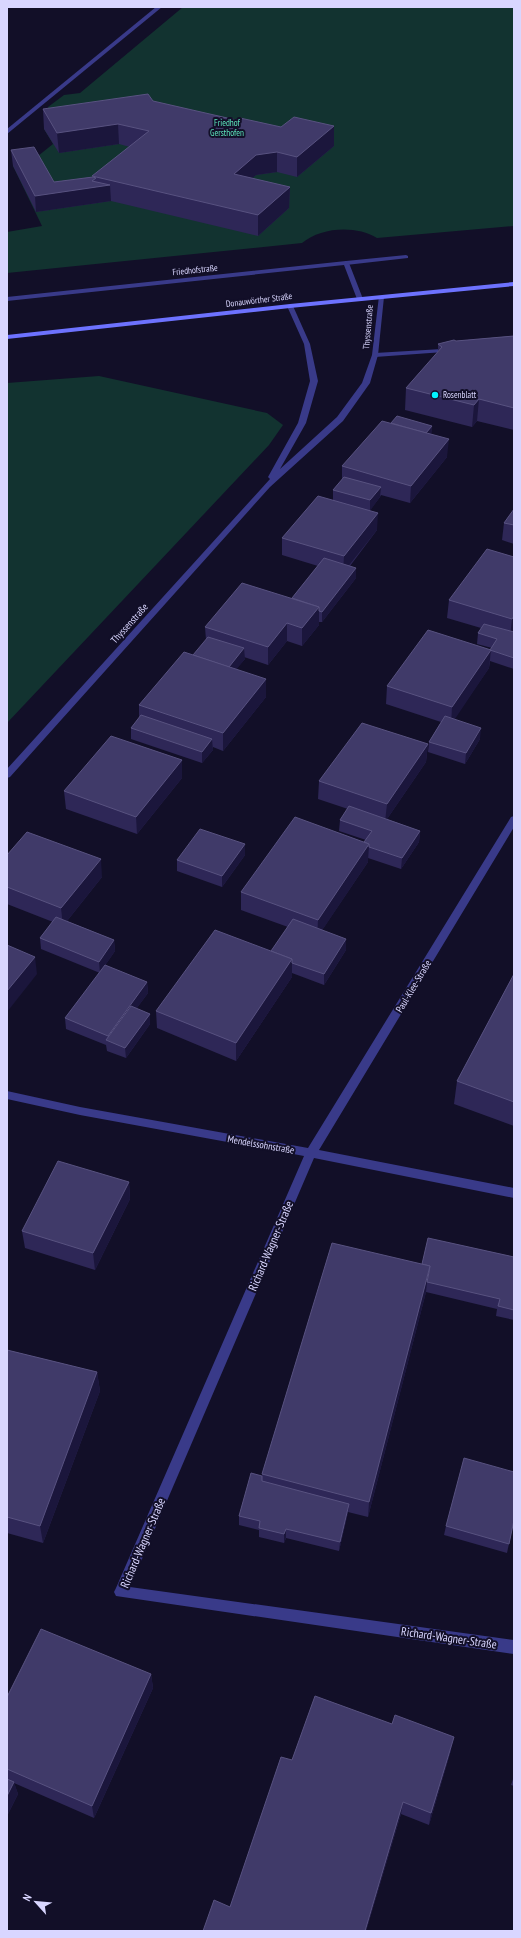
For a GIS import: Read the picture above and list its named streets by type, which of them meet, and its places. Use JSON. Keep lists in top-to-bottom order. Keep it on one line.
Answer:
{"streets":{"main road":["Donauwörther Straße"],"street":["Friedhofstraße","Thyssenstraße","Paul-Klee-Straße","Mendelssohnstraße","Richard-Wagner-Straße"]},"crossings":[["Donauwörther Straße","Thyssenstraße"],["Paul-Klee-Straße","Mendelssohnstraße"],["Paul-Klee-Straße","Richard-Wagner-Straße"],["Mendelssohnstraße","Richard-Wagner-Straße"]],"parks":["Friedhof Gersthofen"],"places":["Rosenblatt"],"north":"top left"}
